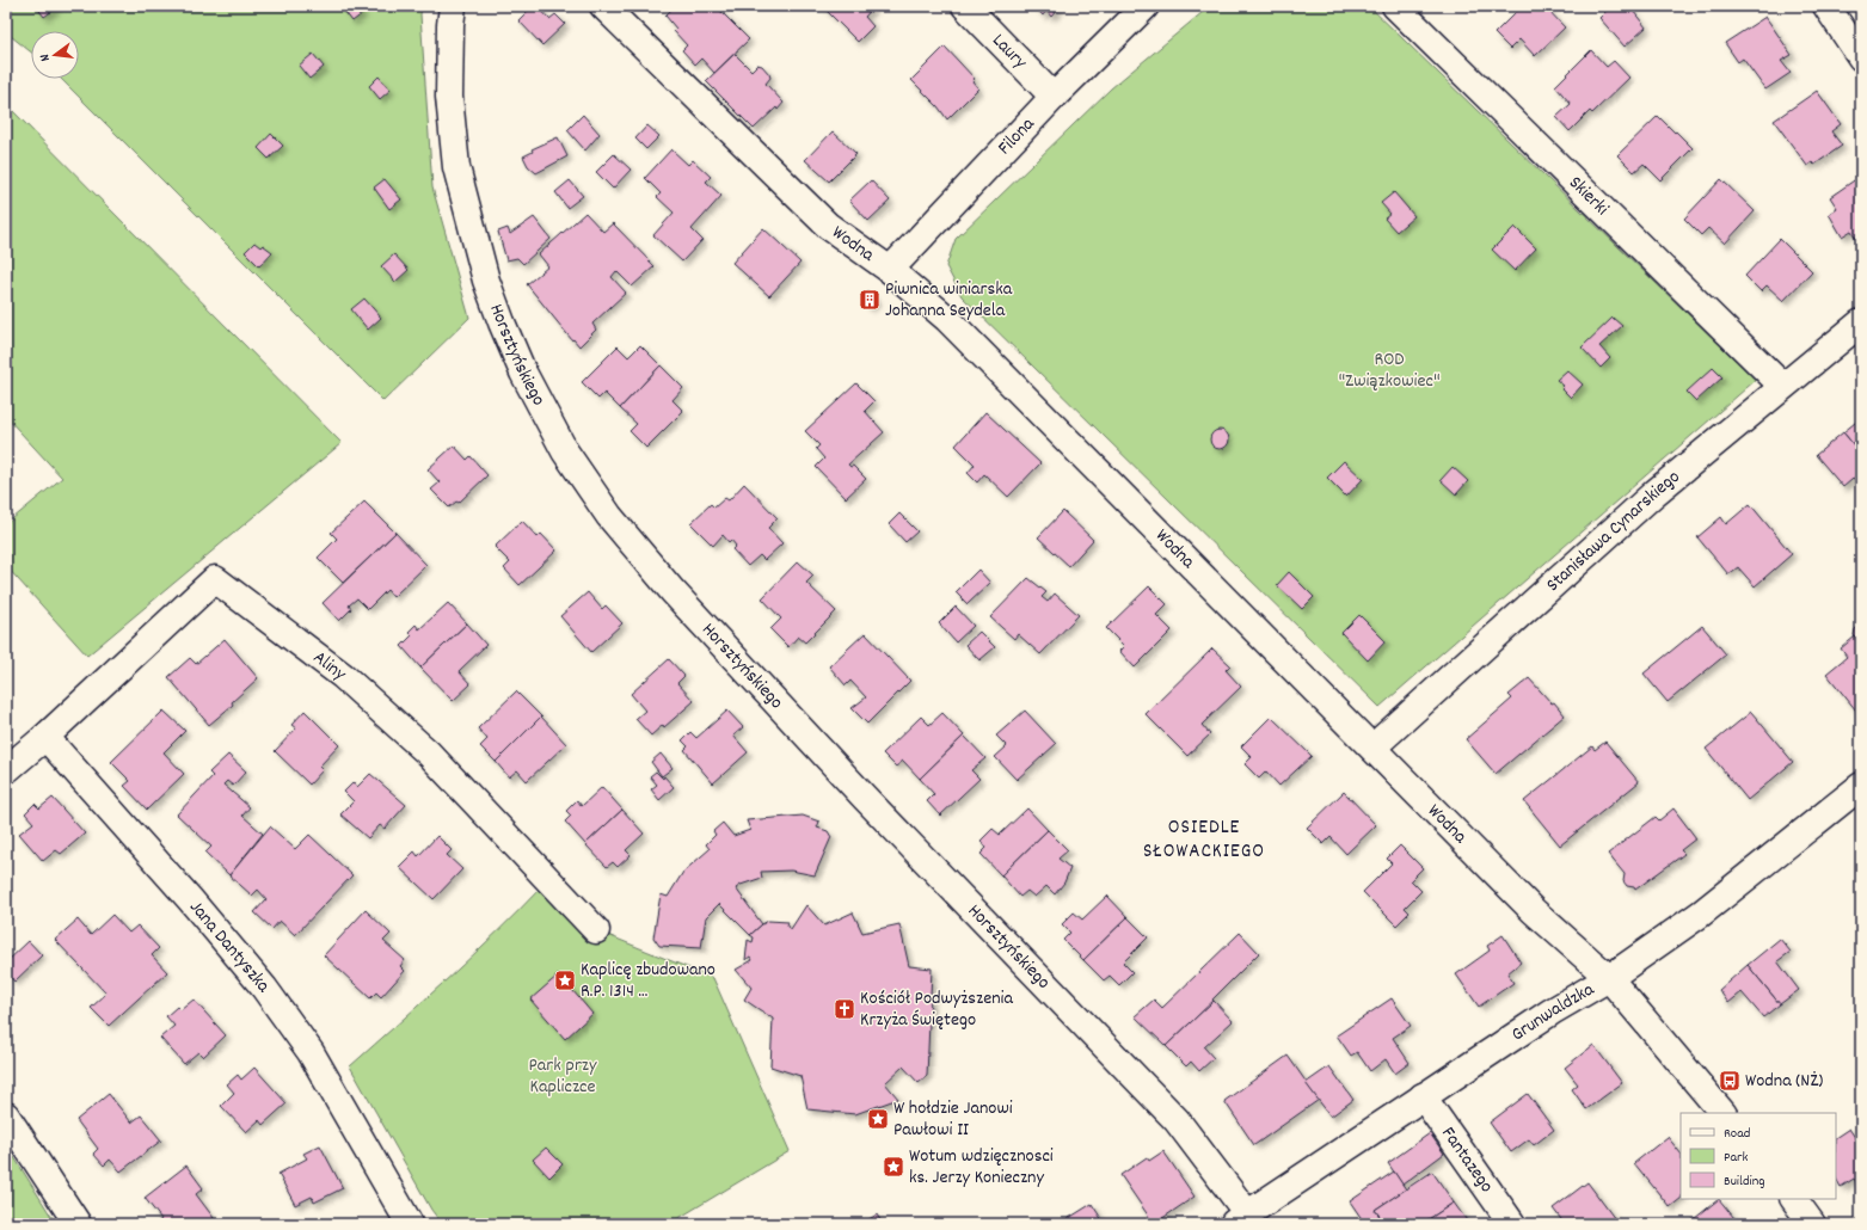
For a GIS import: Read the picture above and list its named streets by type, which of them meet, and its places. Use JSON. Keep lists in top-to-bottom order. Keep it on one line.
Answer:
{"streets":{"street":["Laury","Filona","Skierki","Wodna","Horsztyńskiego","Stanisława Cynarskiego","Aliny","Jana Dantyszka","Grunwaldzka","Fantazego"]},"crossings":[["Laury","Filona"],["Filona","Wodna"],["Skierki","Stanisława Cynarskiego"],["Wodna","Stanisława Cynarskiego"],["Wodna","Grunwaldzka"],["Horsztyńskiego","Grunwaldzka"],["Aliny","Jana Dantyszka"],["Grunwaldzka","Fantazego"]],"districts":["OSIEDLE SŁOWACKIEGO"],"parks":["ROD \"Związkowiec\"","Park przy Kapliczce"],"places":{"building":["Piwnica winiarska Johanna Seydela"],"place":["Kaplicę zbudowano R.P. 1314 ...","W hołdzie Janowi Pawłowi II","Wotum wdzięcznosci ks. Jerzy Konieczny"],"church":["Kościół Podwyższenia Krzyża Świętego"],"bus stop":["Wodna (NŻ)"]},"legend":["Road","Park","Building"],"north":"left"}
